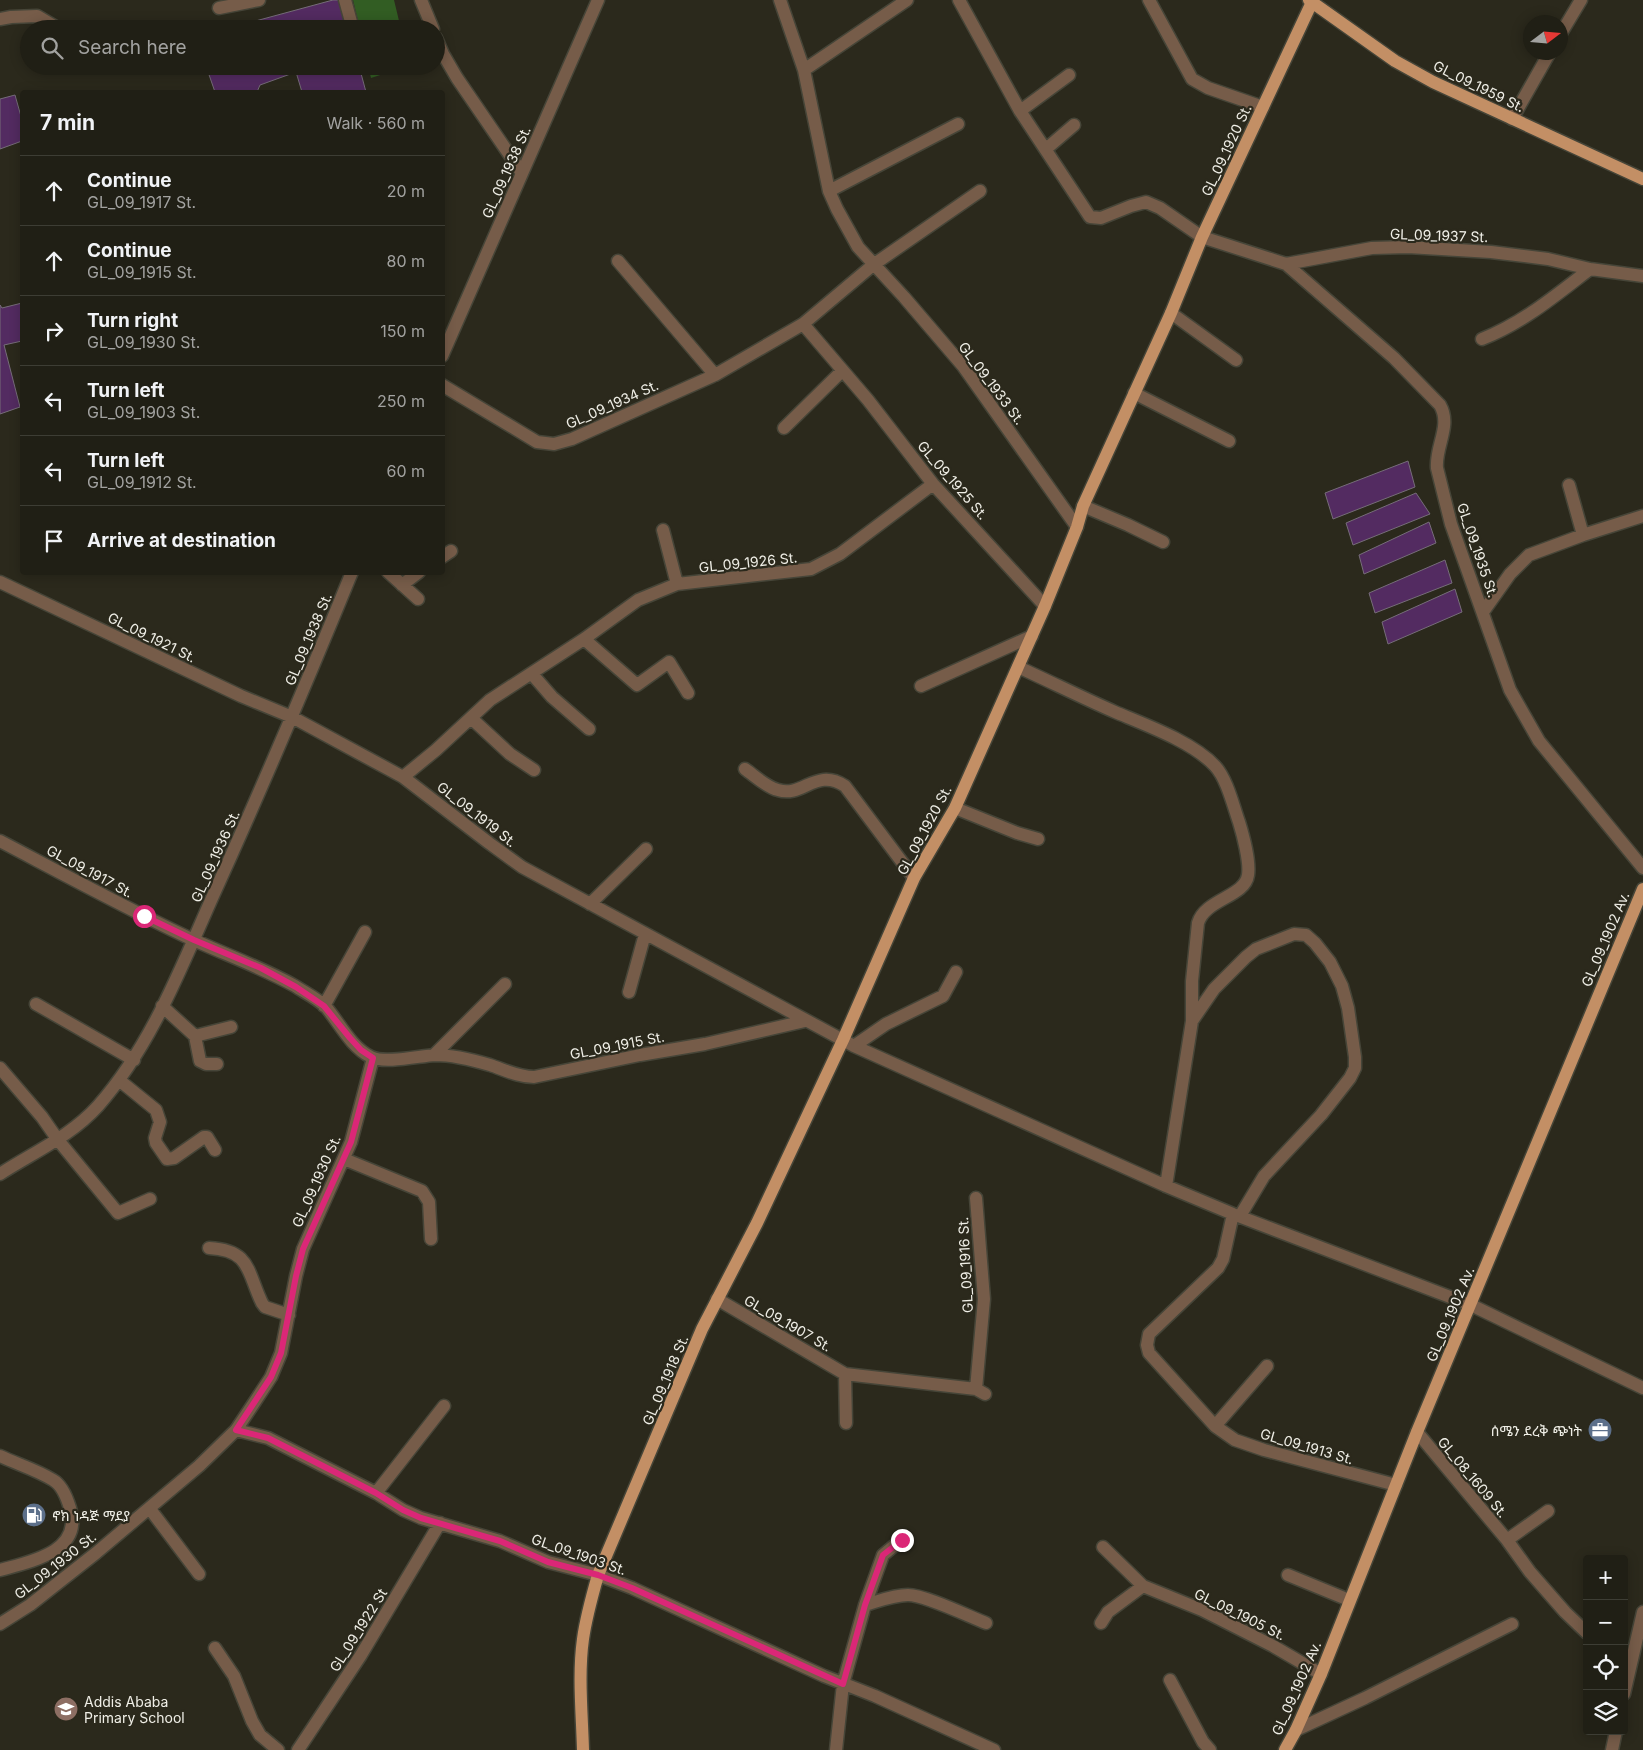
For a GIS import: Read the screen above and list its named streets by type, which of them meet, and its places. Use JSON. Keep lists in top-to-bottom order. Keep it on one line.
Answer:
{"streets":{"main road":["GL_09_1959 St.","GL_09_1920 St.","GL_09_1902 Av.","GL_09_1918 St."],"street":["GL_09_1938 St.","GL_09_1937 St.","GL_09_1933 St.","GL_09_1934 St.","GL_09_1925 St.","GL_09_1935 St.","GL_09_1926 St.","GL_09_1921 St.","GL_09_1919 St.","GL_09_1936 St.","GL_09_1917 St.","GL_09_1915 St.","GL_09_1930 St.","GL_09_1916 St.","GL_09_1907 St.","GL_09_1913 St.","GL_08_1609 St.","GL_09_1903 St.","GL_09_1905 St.","GL_09_1922 St"]},"crossings":[["GL_09_1959 St.","GL_09_1920 St."],["GL_09_1920 St.","GL_09_1933 St."],["GL_09_1920 St.","GL_09_1925 St."],["GL_09_1920 St.","GL_09_1919 St."],["GL_09_1920 St.","GL_09_1918 St."],["GL_09_1938 St.","GL_09_1921 St."],["GL_09_1938 St.","GL_09_1919 St."],["GL_09_1938 St.","GL_09_1936 St."],["GL_09_1937 St.","GL_09_1935 St."],["GL_09_1933 St.","GL_09_1934 St."],["GL_09_1934 St.","GL_09_1925 St."],["GL_09_1925 St.","GL_09_1926 St."],["GL_09_1926 St.","GL_09_1919 St."],["GL_09_1921 St.","GL_09_1919 St."],["GL_09_1921 St.","GL_09_1936 St."],["GL_09_1919 St.","GL_09_1936 St."],["GL_09_1919 St.","GL_09_1902 Av."],["GL_09_1919 St.","GL_09_1915 St."],["GL_09_1919 St.","GL_09_1918 St."],["GL_09_1919 St.","GL_09_1913 St."],["GL_09_1936 St.","GL_09_1917 St."],["GL_09_1902 Av.","GL_09_1913 St."],["GL_09_1902 Av.","GL_08_1609 St."],["GL_09_1902 Av.","GL_09_1905 St."],["GL_09_1915 St.","GL_09_1930 St."],["GL_09_1930 St.","GL_09_1903 St."],["GL_09_1916 St.","GL_09_1907 St."],["GL_09_1907 St.","GL_09_1918 St."],["GL_09_1918 St.","GL_09_1903 St."],["GL_09_1903 St.","GL_09_1922 St"]],"places":{"office":["ሰሜን ደረቅ ጭነት"],"fuel station":["ኖክ ነዳጅ ማደያ"],"school or university":["Addis Ababa Primary School"]},"north":"right","page":{"search":"Search here","heading":["7 min","Walk · 560 m"],"list":[["Continue","GL_09_1917 St.","20 m"],["Continue","GL_09_1915 St.","80 m"],["Turn right","GL_09_1930 St.","150 m"],["Turn left","GL_09_1903 St.","250 m"],["Turn left","GL_09_1912 St.","60 m"],"Arrive at destination"],"map_buttons":["+","−"]}}
